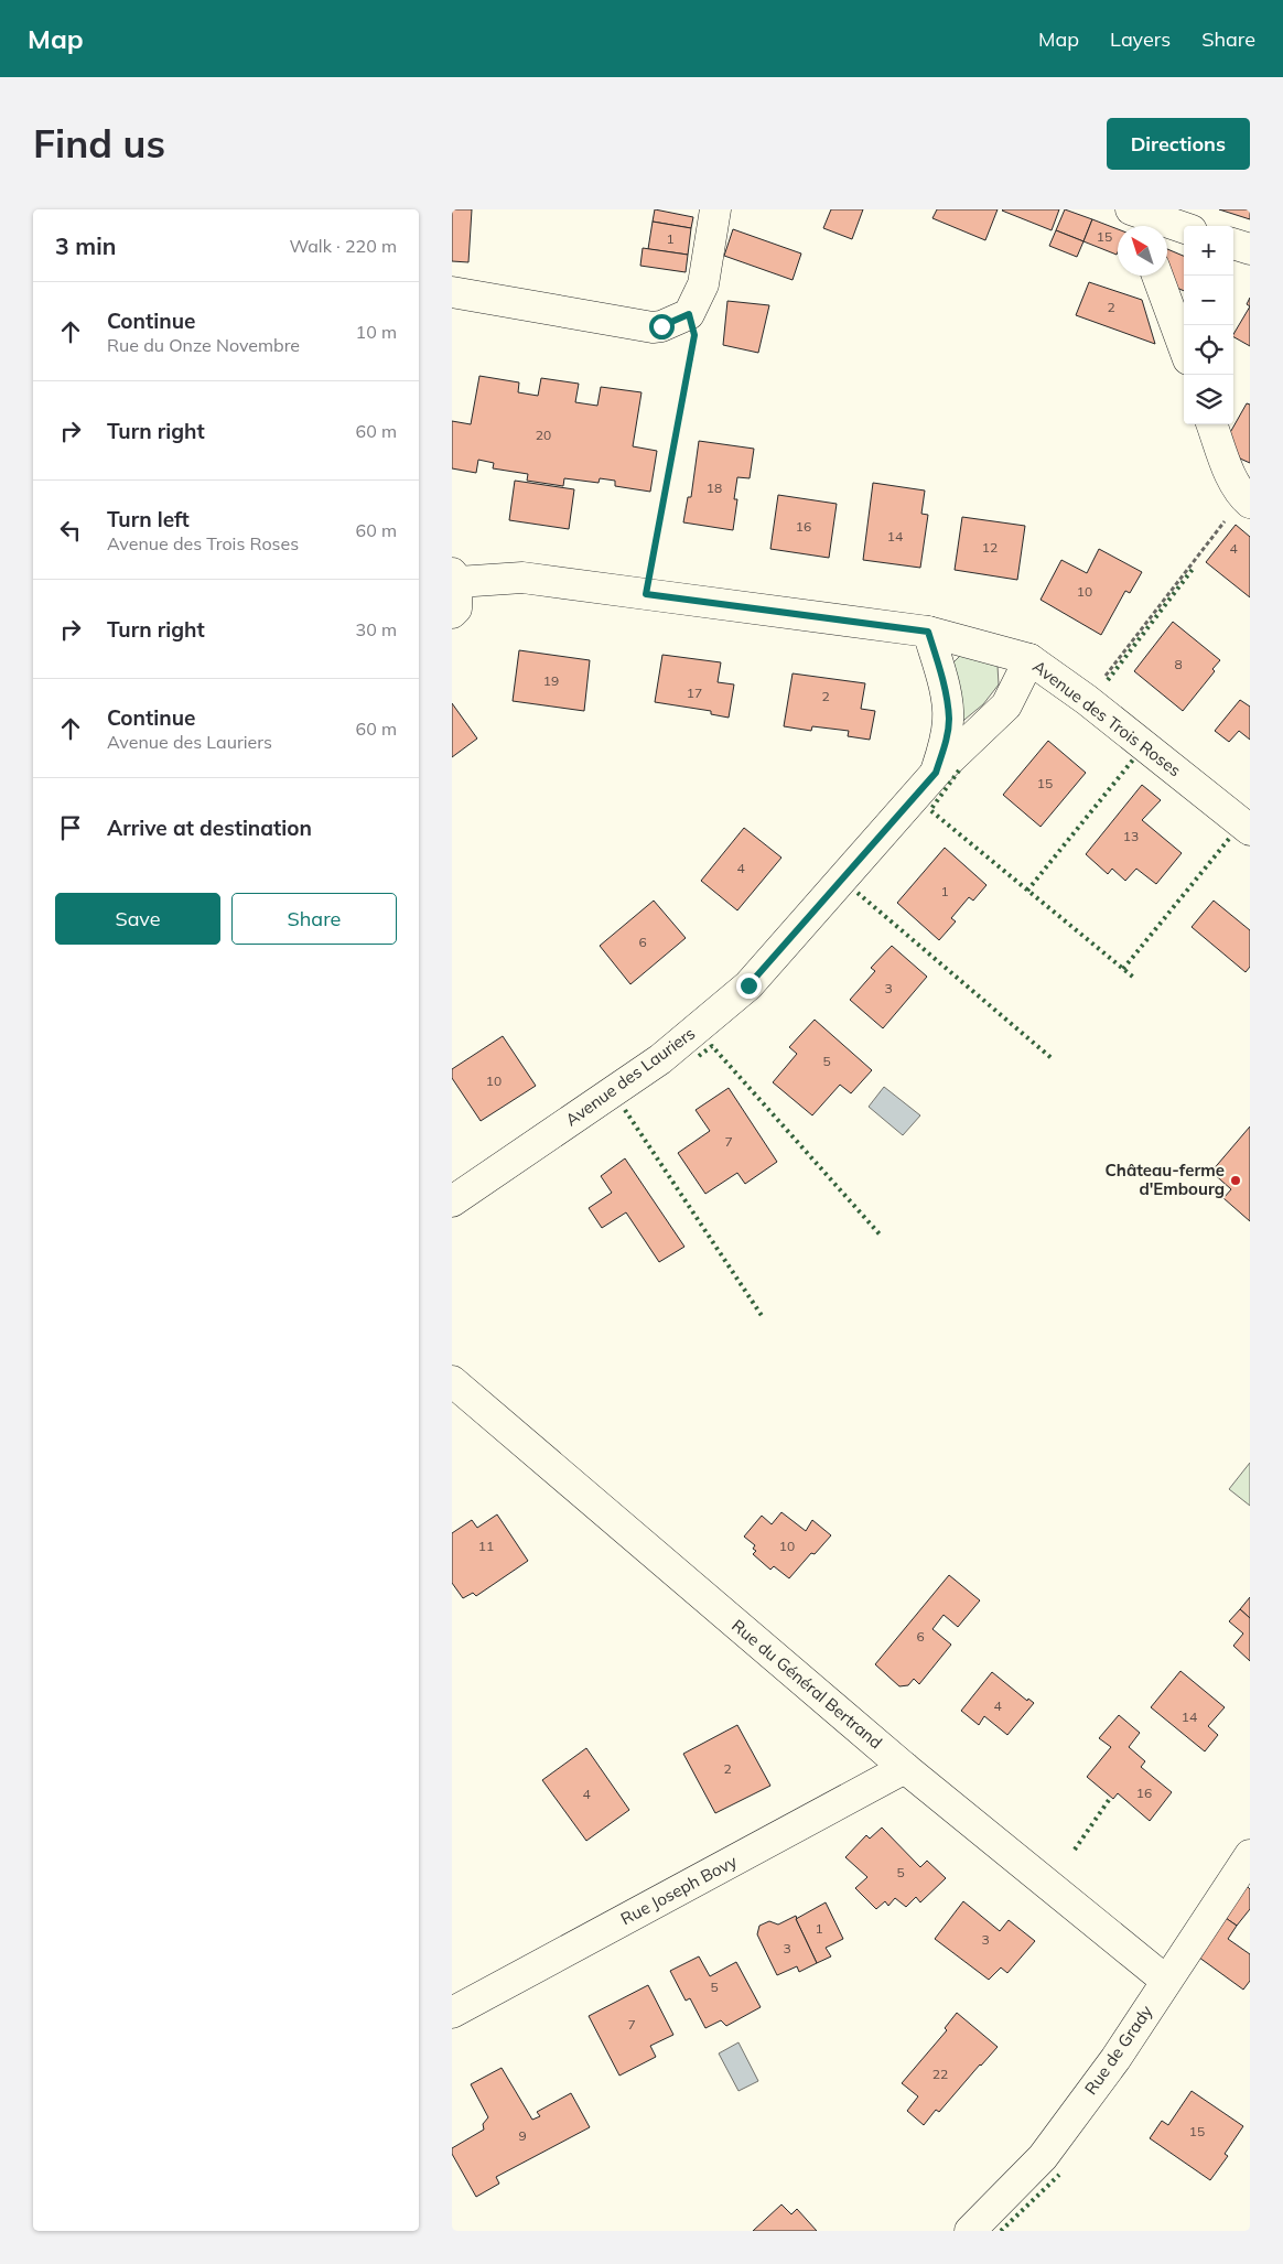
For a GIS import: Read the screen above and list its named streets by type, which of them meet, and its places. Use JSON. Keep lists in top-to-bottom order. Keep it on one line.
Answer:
{"streets":{"street":["Avenue des Trois Roses","Avenue des Lauriers","Rue du Général Bertrand","Rue Joseph Bovy","Rue de Grady"]},"crossings":[["Avenue des Trois Roses","Avenue des Lauriers"],["Rue du Général Bertrand","Rue Joseph Bovy"],["Rue du Général Bertrand","Rue de Grady"]],"places":["Château-ferme d'Embourg"],"house_numbers":["15","1","2","20","18","16","14","12","4","10","8","19","17","2","15","13","4","1","6","3","5","10","7","11","10","6","4","14","2","16","4","5","1","3","3","5","7","22","15","9"],"north":"top left","page":{"header":"Map","nav":["Map","Layers","Share"],"buttons":["Directions",["Save","Share"]],"title":"Find us","heading":["3 min","Walk · 220 m"],"map_buttons":["+","−"],"list":[["Continue","Rue du Onze Novembre","10 m"],["Turn right","60 m"],["Turn left","Avenue des Trois Roses","60 m"],["Turn right","30 m"],["Continue","Avenue des Lauriers","60 m"],"Arrive at destination"]}}
